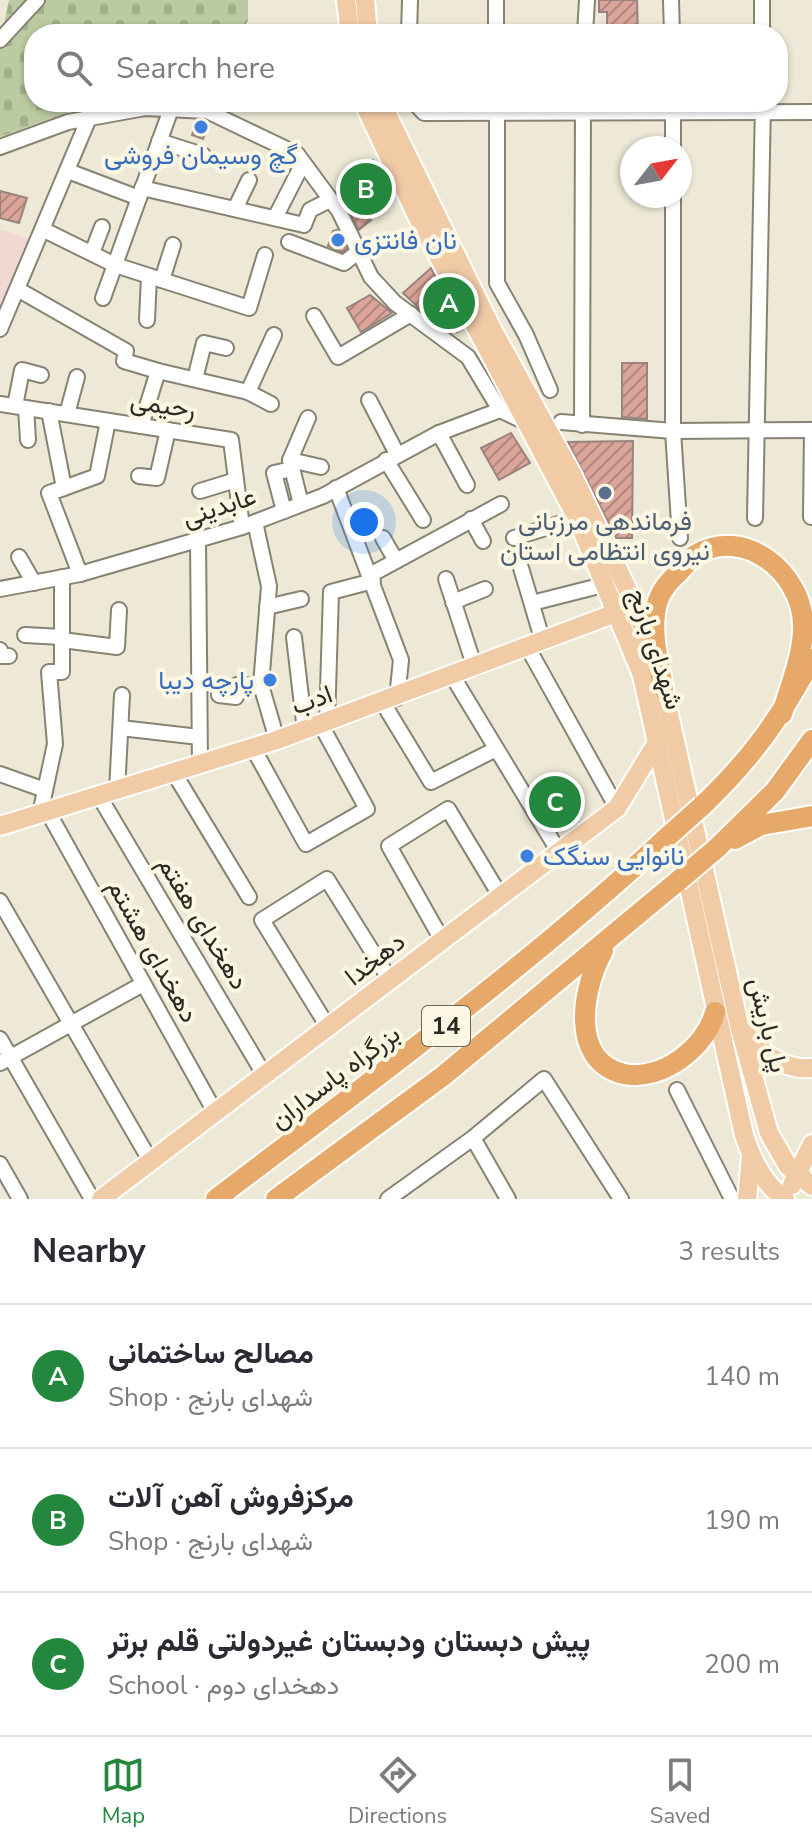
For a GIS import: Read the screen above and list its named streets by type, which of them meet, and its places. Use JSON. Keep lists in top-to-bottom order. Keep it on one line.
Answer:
{"streets":{"highway":["14","بزرگراه پاسداران"],"main road":["شهدای بارنج","ادب","دهخدا","پل باریش"],"street":["رحیمی","عابدینی","دهخدای هفتم","دهخدای هشتم"]},"crossings":[["رحیمی","عابدینی"],["شهدای بارنج","ادب"],["شهدای بارنج","دهخدا"],["شهدای بارنج","پل باریش"],["ادب","دهخدای هفتم"],["ادب","دهخدای هشتم"],["ادب","پل باریش"],["دهخدای هفتم","دهخدا"],["دهخدای هشتم","دهخدا"],["14","بزرگراه پاسداران"]],"places":["گچ وسیمان فروشی","نان فانتزی","فرماندهی مرزبانی نیروی انتظامی استان","پارچه دیبا","نانوایی سنگک"],"north":"top right","page":{"search":"Search here","pins":["B","A","C"],"heading":["Nearby","3 results"],"list":[{"mark":"A","name":"مصالح ساختمانی","note":"Shop · شهدای بارنج","value":"140 m"},{"mark":"B","name":"مرکزفروش آهن آلات","note":"Shop · شهدای بارنج","value":"190 m"},{"mark":"C","name":"پیش دبستان ودبستان غیردولتی قلم برتر","note":"School · دهخدای دوم","value":"200 m"}],"nav":["Map","Directions","Saved"]}}
